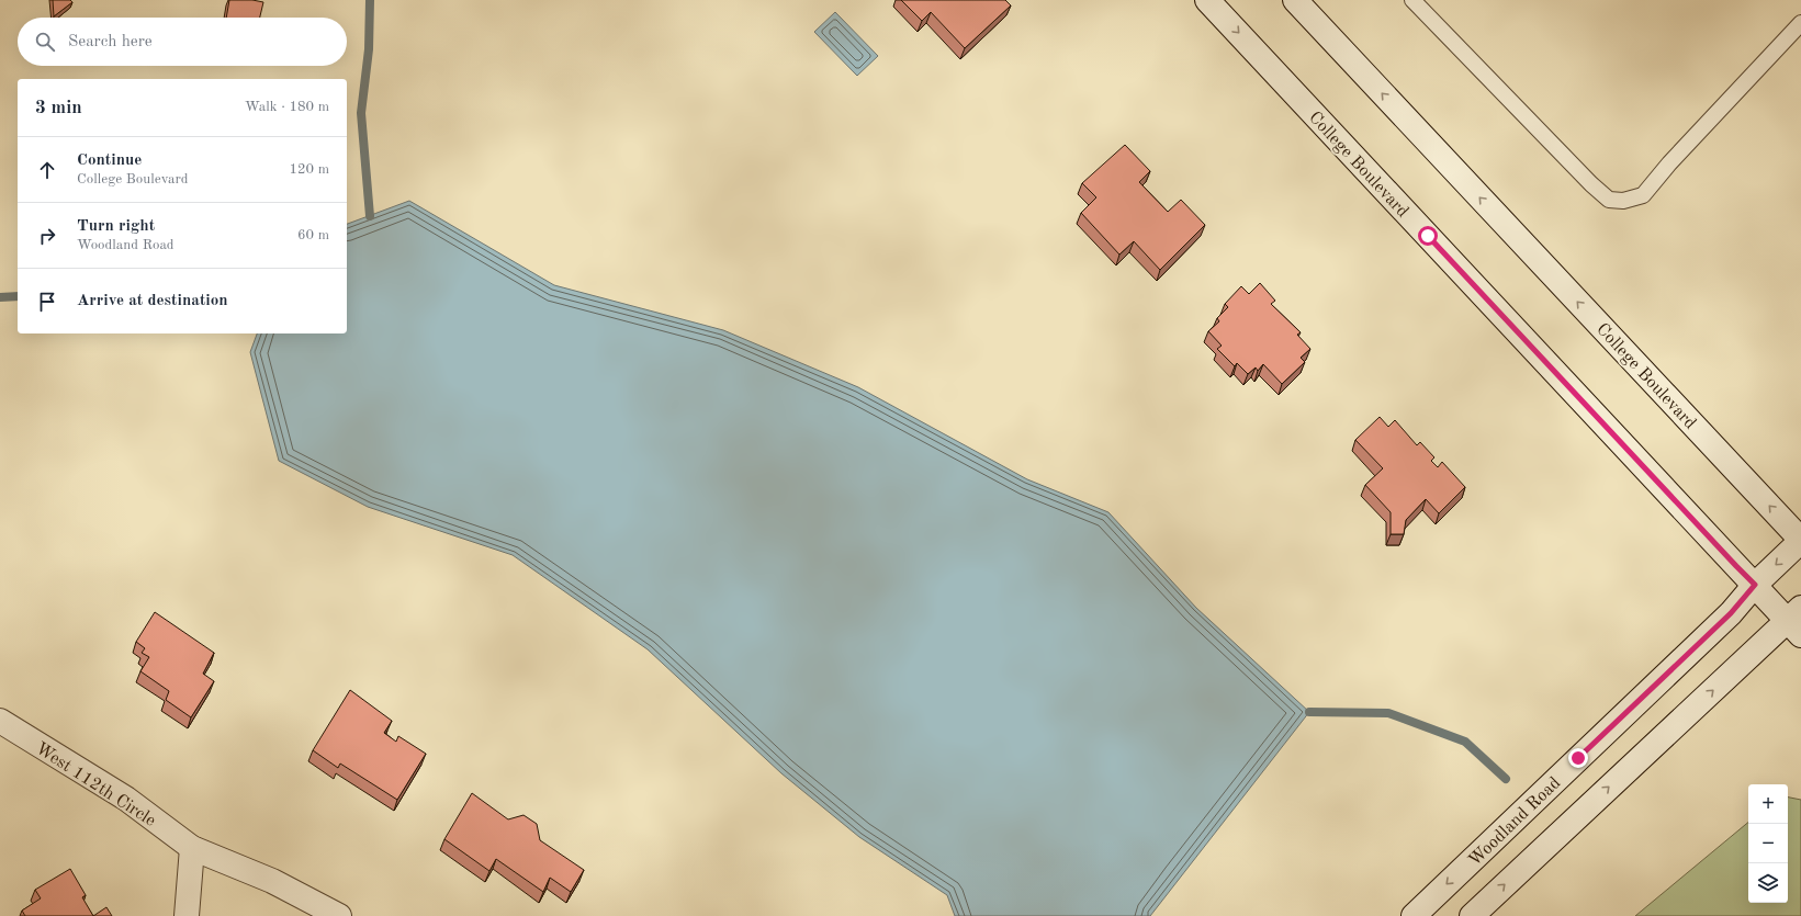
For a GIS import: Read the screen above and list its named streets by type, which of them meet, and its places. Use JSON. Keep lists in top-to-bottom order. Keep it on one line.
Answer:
{"streets":{"main road":["College Boulevard","West 112th Circle","Woodland Road"]},"crossings":[["College Boulevard","Woodland Road"]],"page":{"search":"Search here","heading":["3 min","Walk · 180 m"],"list":[["Continue","College Boulevard","120 m"],["Turn right","Woodland Road","60 m"],"Arrive at destination"],"map_buttons":["+","−"]}}
